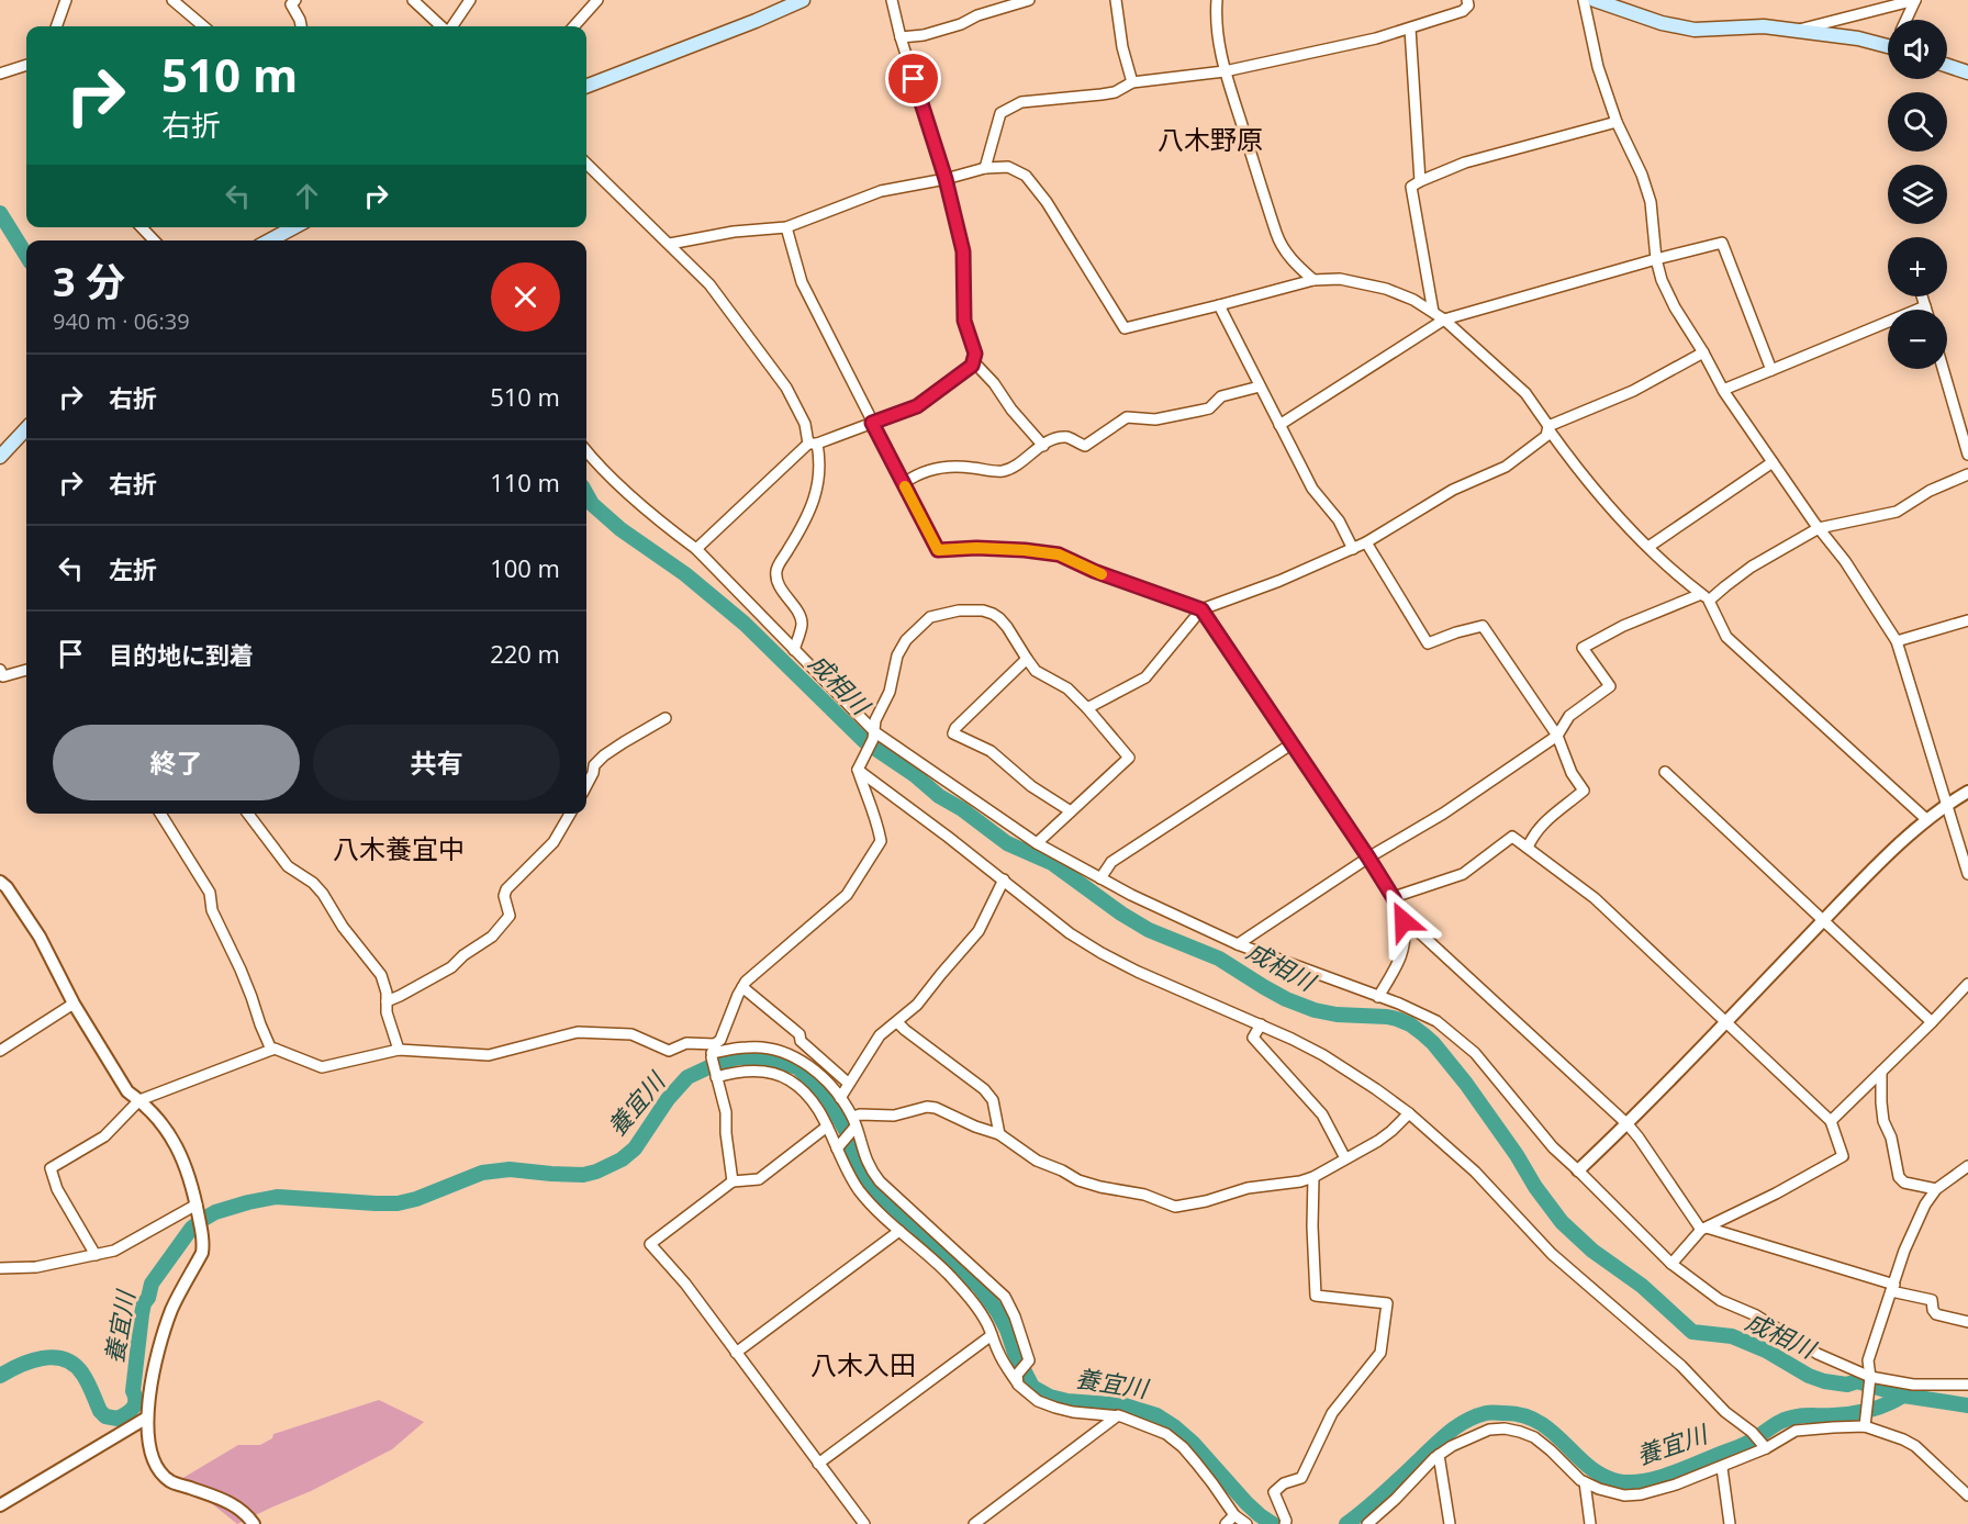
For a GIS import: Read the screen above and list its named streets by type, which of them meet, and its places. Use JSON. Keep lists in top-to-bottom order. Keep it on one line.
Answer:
{"districts":["八木野原","八木養宜中","八木入田"],"water":["成相川","養宜川"],"page":{"map_buttons":["+","−"],"turn":["510 m","右折"],"heading":["3 分","940 m · 06:39"],"list":[{"name":"右折","value":"510 m"},{"name":"右折","value":"110 m"},{"name":"左折","value":"100 m"},{"name":"目的地に到着","value":"220 m"}],"buttons":["終了","共有"]}}
